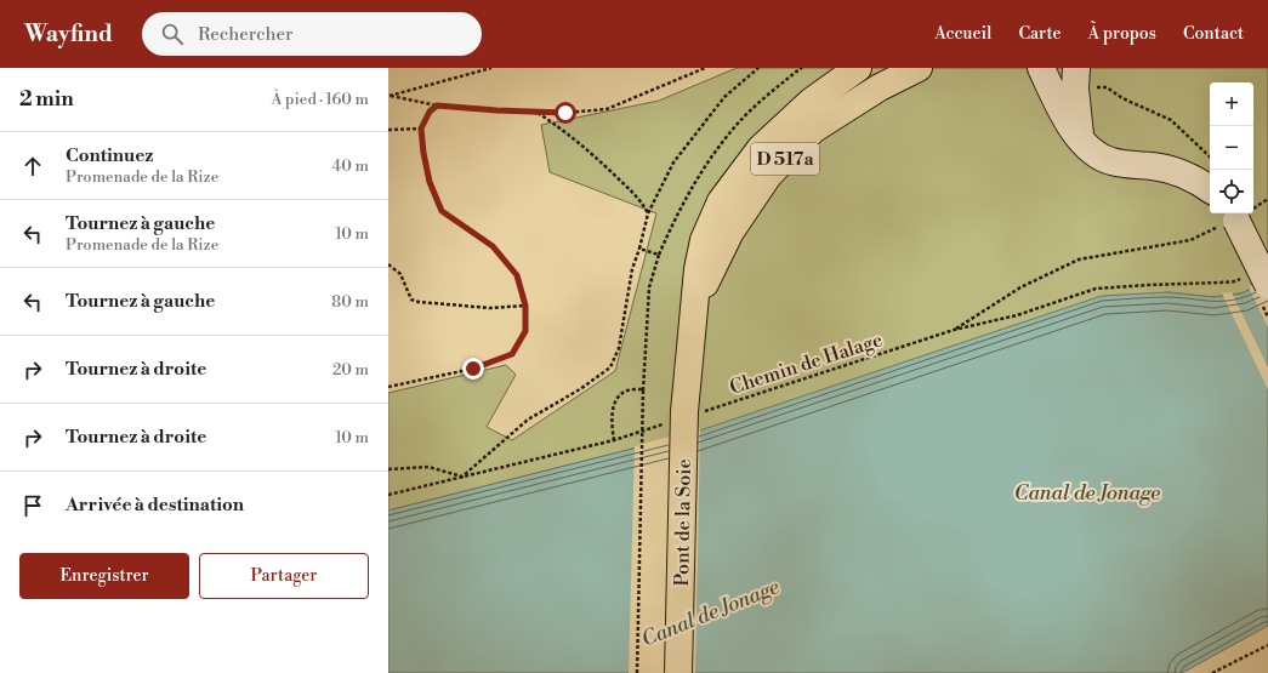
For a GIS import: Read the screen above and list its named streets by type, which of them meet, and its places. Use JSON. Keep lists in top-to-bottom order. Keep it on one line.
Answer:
{"streets":{"main road":["D 517a","Pont de la Soie"],"path":["Chemin de Halage"]},"crossings":[["D 517a","Pont de la Soie"]],"water":["Canal de Jonage"],"page":{"header":"Wayfind","search":"Rechercher","nav":["Accueil","Carte","À propos","Contact"],"heading":["2 min","À pied · 160 m"],"map_buttons":["+","−"],"list":[["Continuez","Promenade de la Rize","40 m"],["Tournez à gauche","Promenade de la Rize","10 m"],["Tournez à gauche","80 m"],["Tournez à droite","20 m"],["Tournez à droite","10 m"],"Arrivée à destination"],"buttons":["Enregistrer","Partager"]}}
